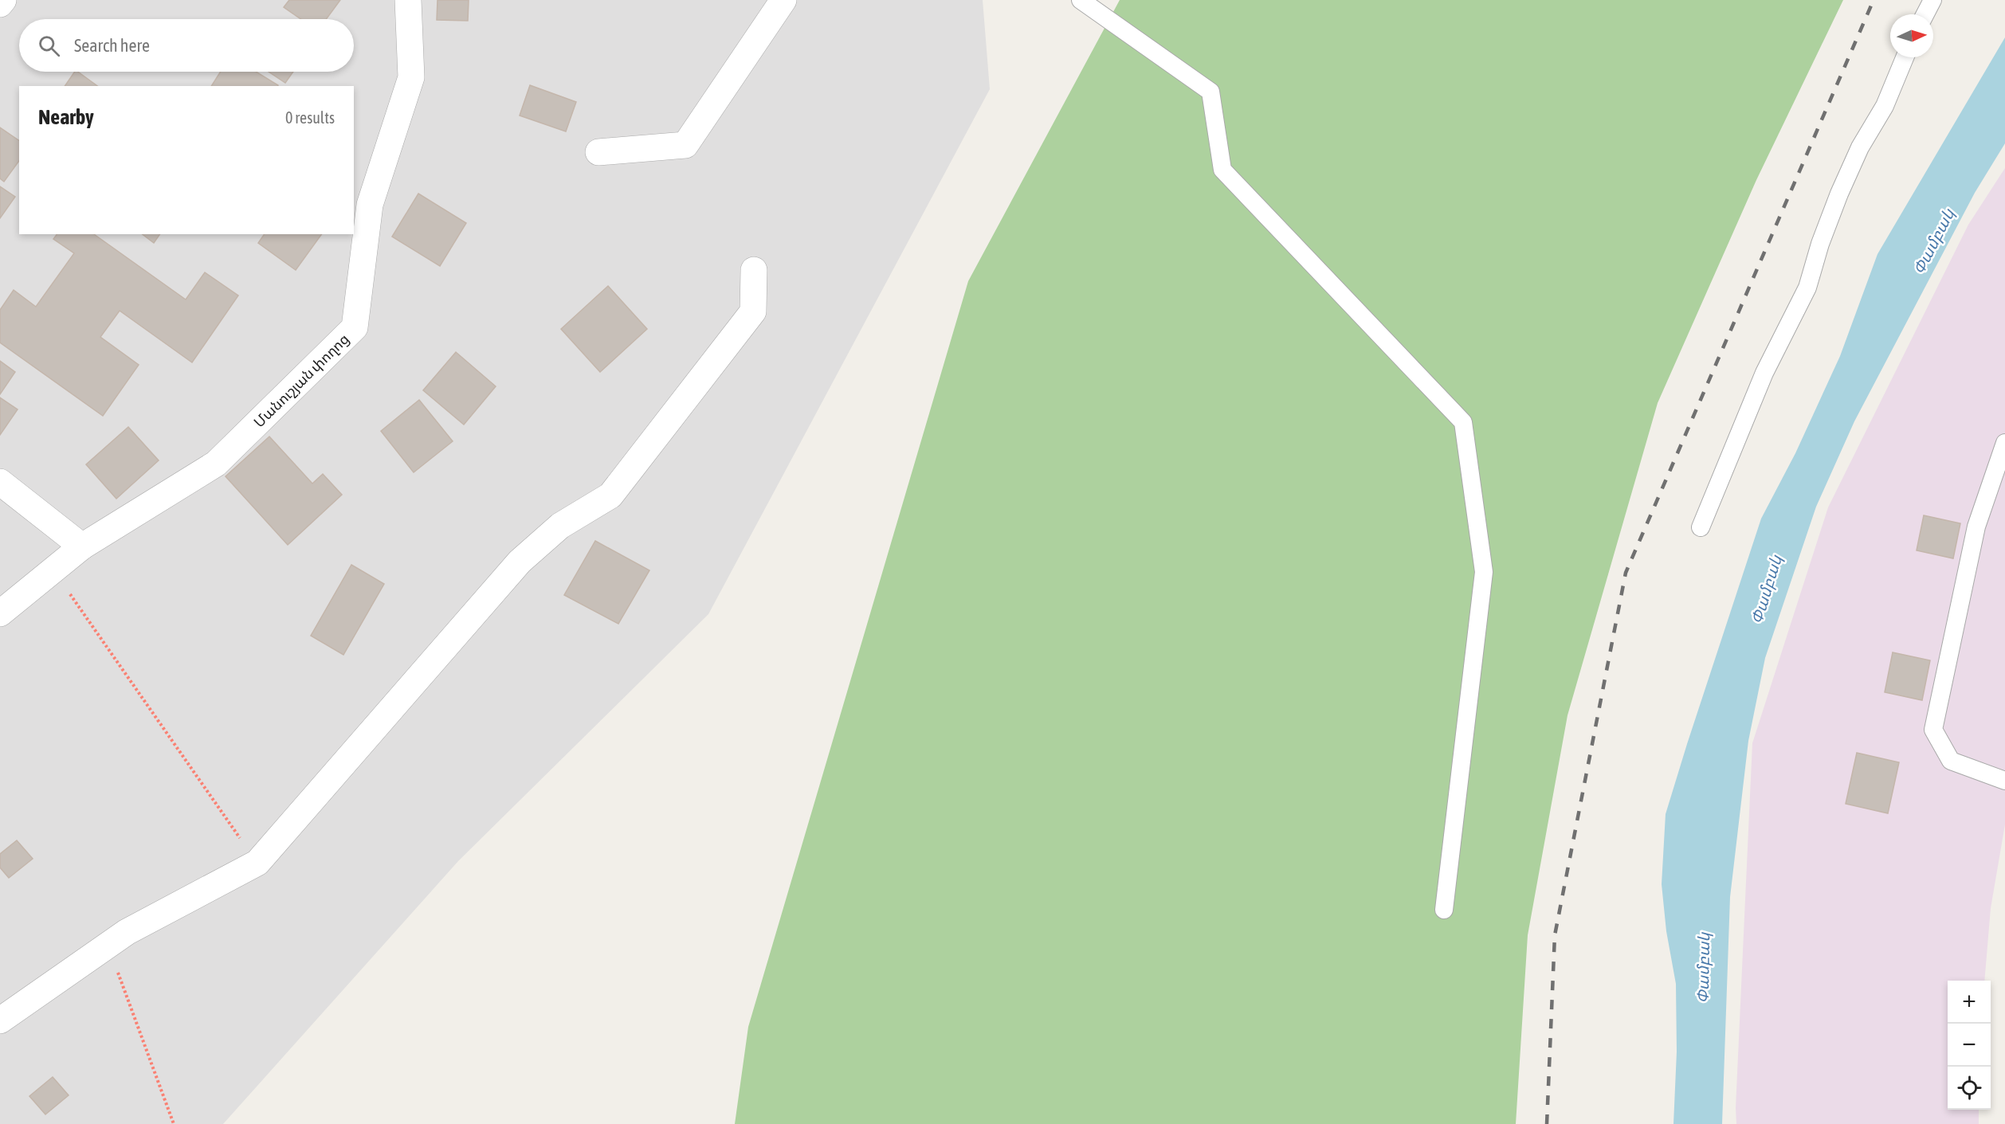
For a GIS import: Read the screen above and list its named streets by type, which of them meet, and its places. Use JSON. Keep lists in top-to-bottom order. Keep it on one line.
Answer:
{"streets":{"street":["Մանուշյան փողոց"]},"water":["Փամբակ"],"north":"right","page":{"search":"Search here","heading":["Nearby","0 results"],"map_buttons":["+","−"]}}
